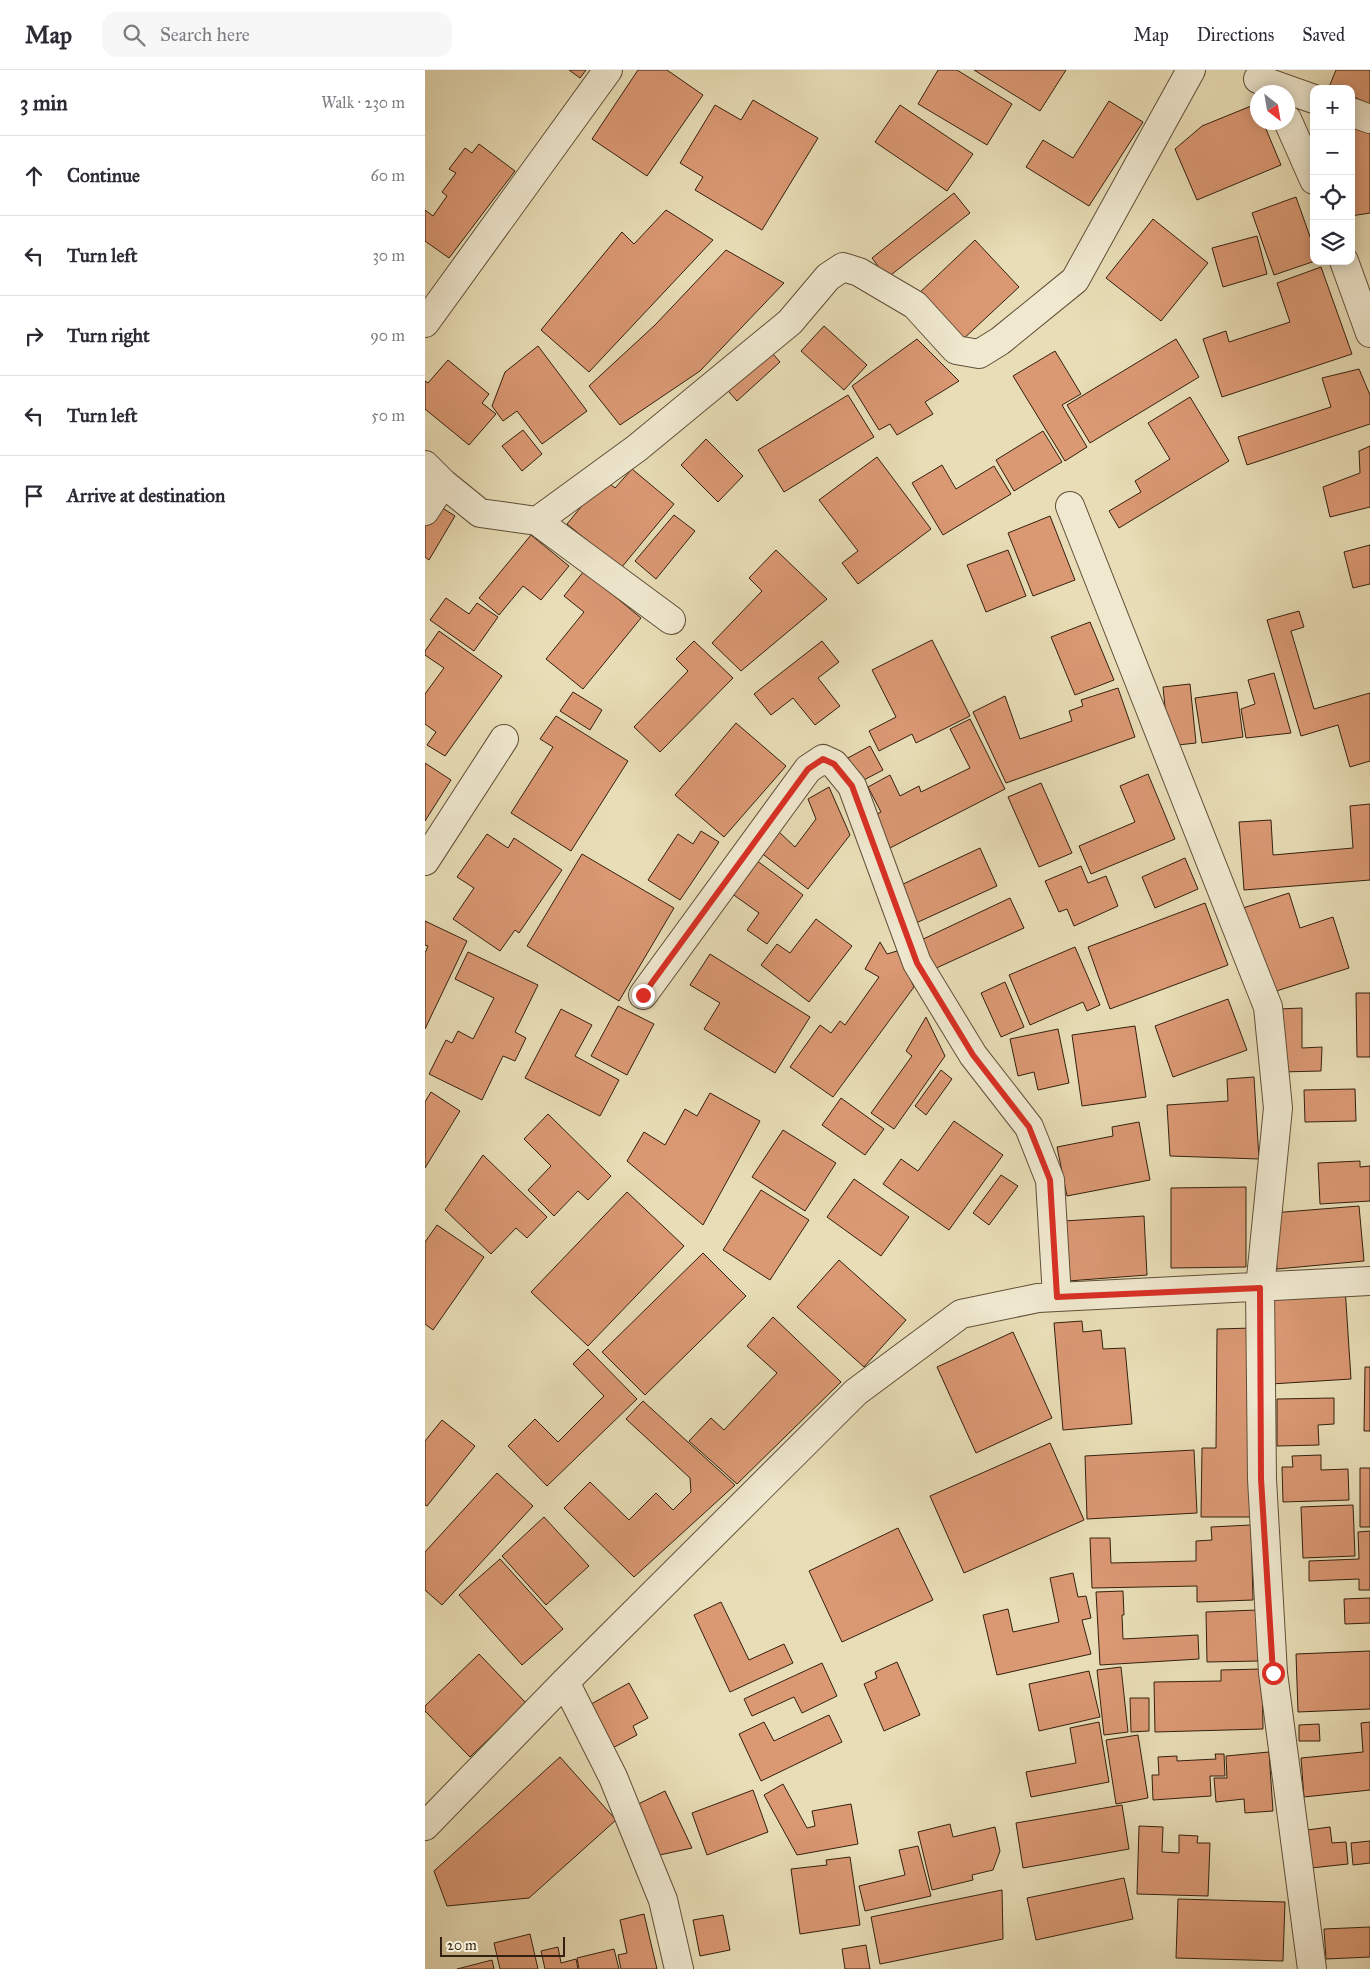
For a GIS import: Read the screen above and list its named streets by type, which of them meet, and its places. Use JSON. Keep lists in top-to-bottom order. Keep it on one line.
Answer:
{"scale_bar":"20 m","north":"bottom right","page":{"header":"Map","search":"Search here","nav":["Map","Directions","Saved"],"heading":["3 min","Walk · 230 m"],"map_buttons":["+","−"],"list":[["Continue","60 m"],["Turn left","30 m"],["Turn right","90 m"],["Turn left","50 m"],"Arrive at destination"],"scale":"20 m"}}
